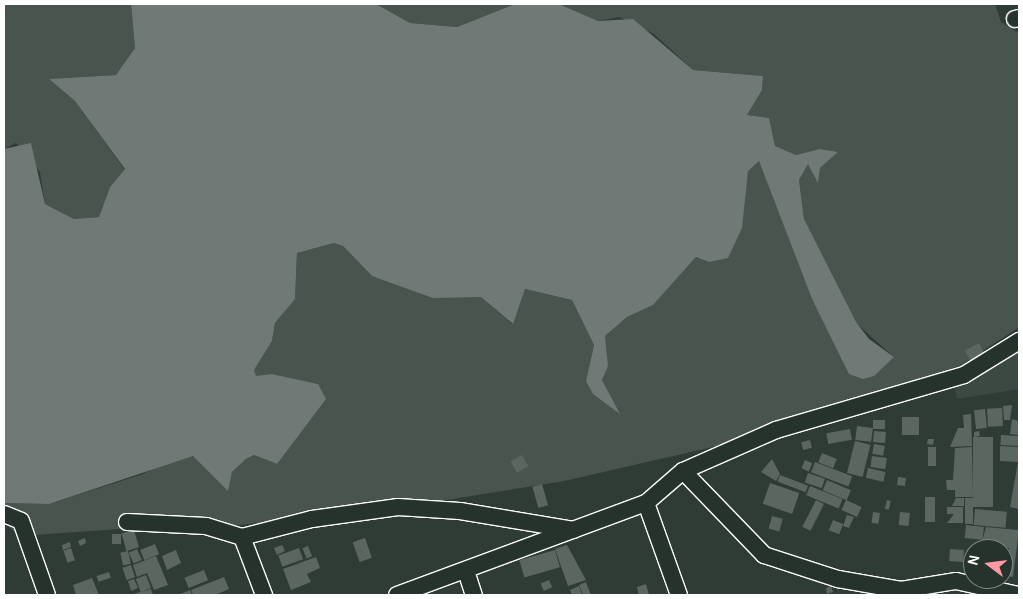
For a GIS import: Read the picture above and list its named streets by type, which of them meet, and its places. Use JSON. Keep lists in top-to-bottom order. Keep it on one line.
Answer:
{"north":"left"}
